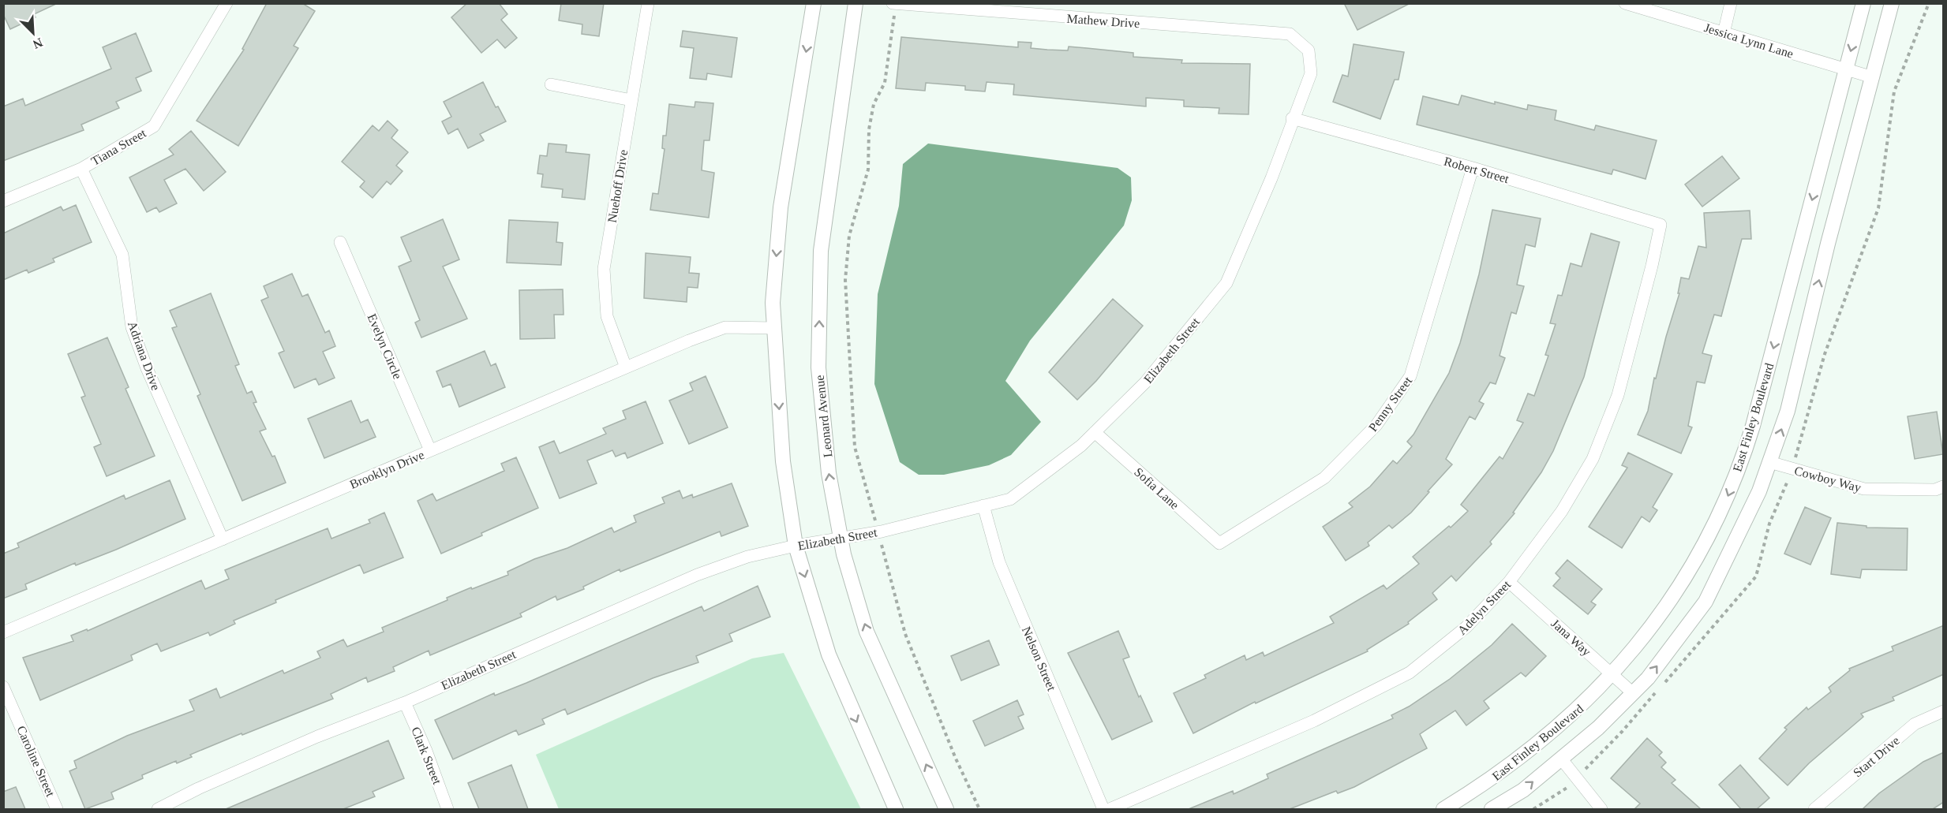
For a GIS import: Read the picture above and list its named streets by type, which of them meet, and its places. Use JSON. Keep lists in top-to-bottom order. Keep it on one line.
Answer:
{"streets":{"street":["Mathew Drive","Jessica Lynn Lane","Tiana Street","Robert Street","Nuehoff Drive","Evelyn Circle","Elizabeth Street","Adriana Drive","Penny Street","Leonard Avenue","East Finley Boulevard","Brooklyn Drive","Cowboy Way","Sofia Lane","Adelyn Street","Jana Way","Nelson Street","Clark Street","Start Drive","Caroline Street"]},"crossings":[["Mathew Drive","Elizabeth Street"],["Jessica Lynn Lane","East Finley Boulevard"],["Tiana Street","Adriana Drive"],["Robert Street","Elizabeth Street"],["Robert Street","Penny Street"],["Robert Street","Adelyn Street"],["Nuehoff Drive","Brooklyn Drive"],["Evelyn Circle","Brooklyn Drive"],["Elizabeth Street","Leonard Avenue"],["Elizabeth Street","Sofia Lane"],["Elizabeth Street","Nelson Street"],["Elizabeth Street","Clark Street"],["Adriana Drive","Brooklyn Drive"],["Penny Street","Sofia Lane"],["East Finley Boulevard","Cowboy Way"],["East Finley Boulevard","Jana Way"],["Adelyn Street","Jana Way"]],"north":"bottom right"}
